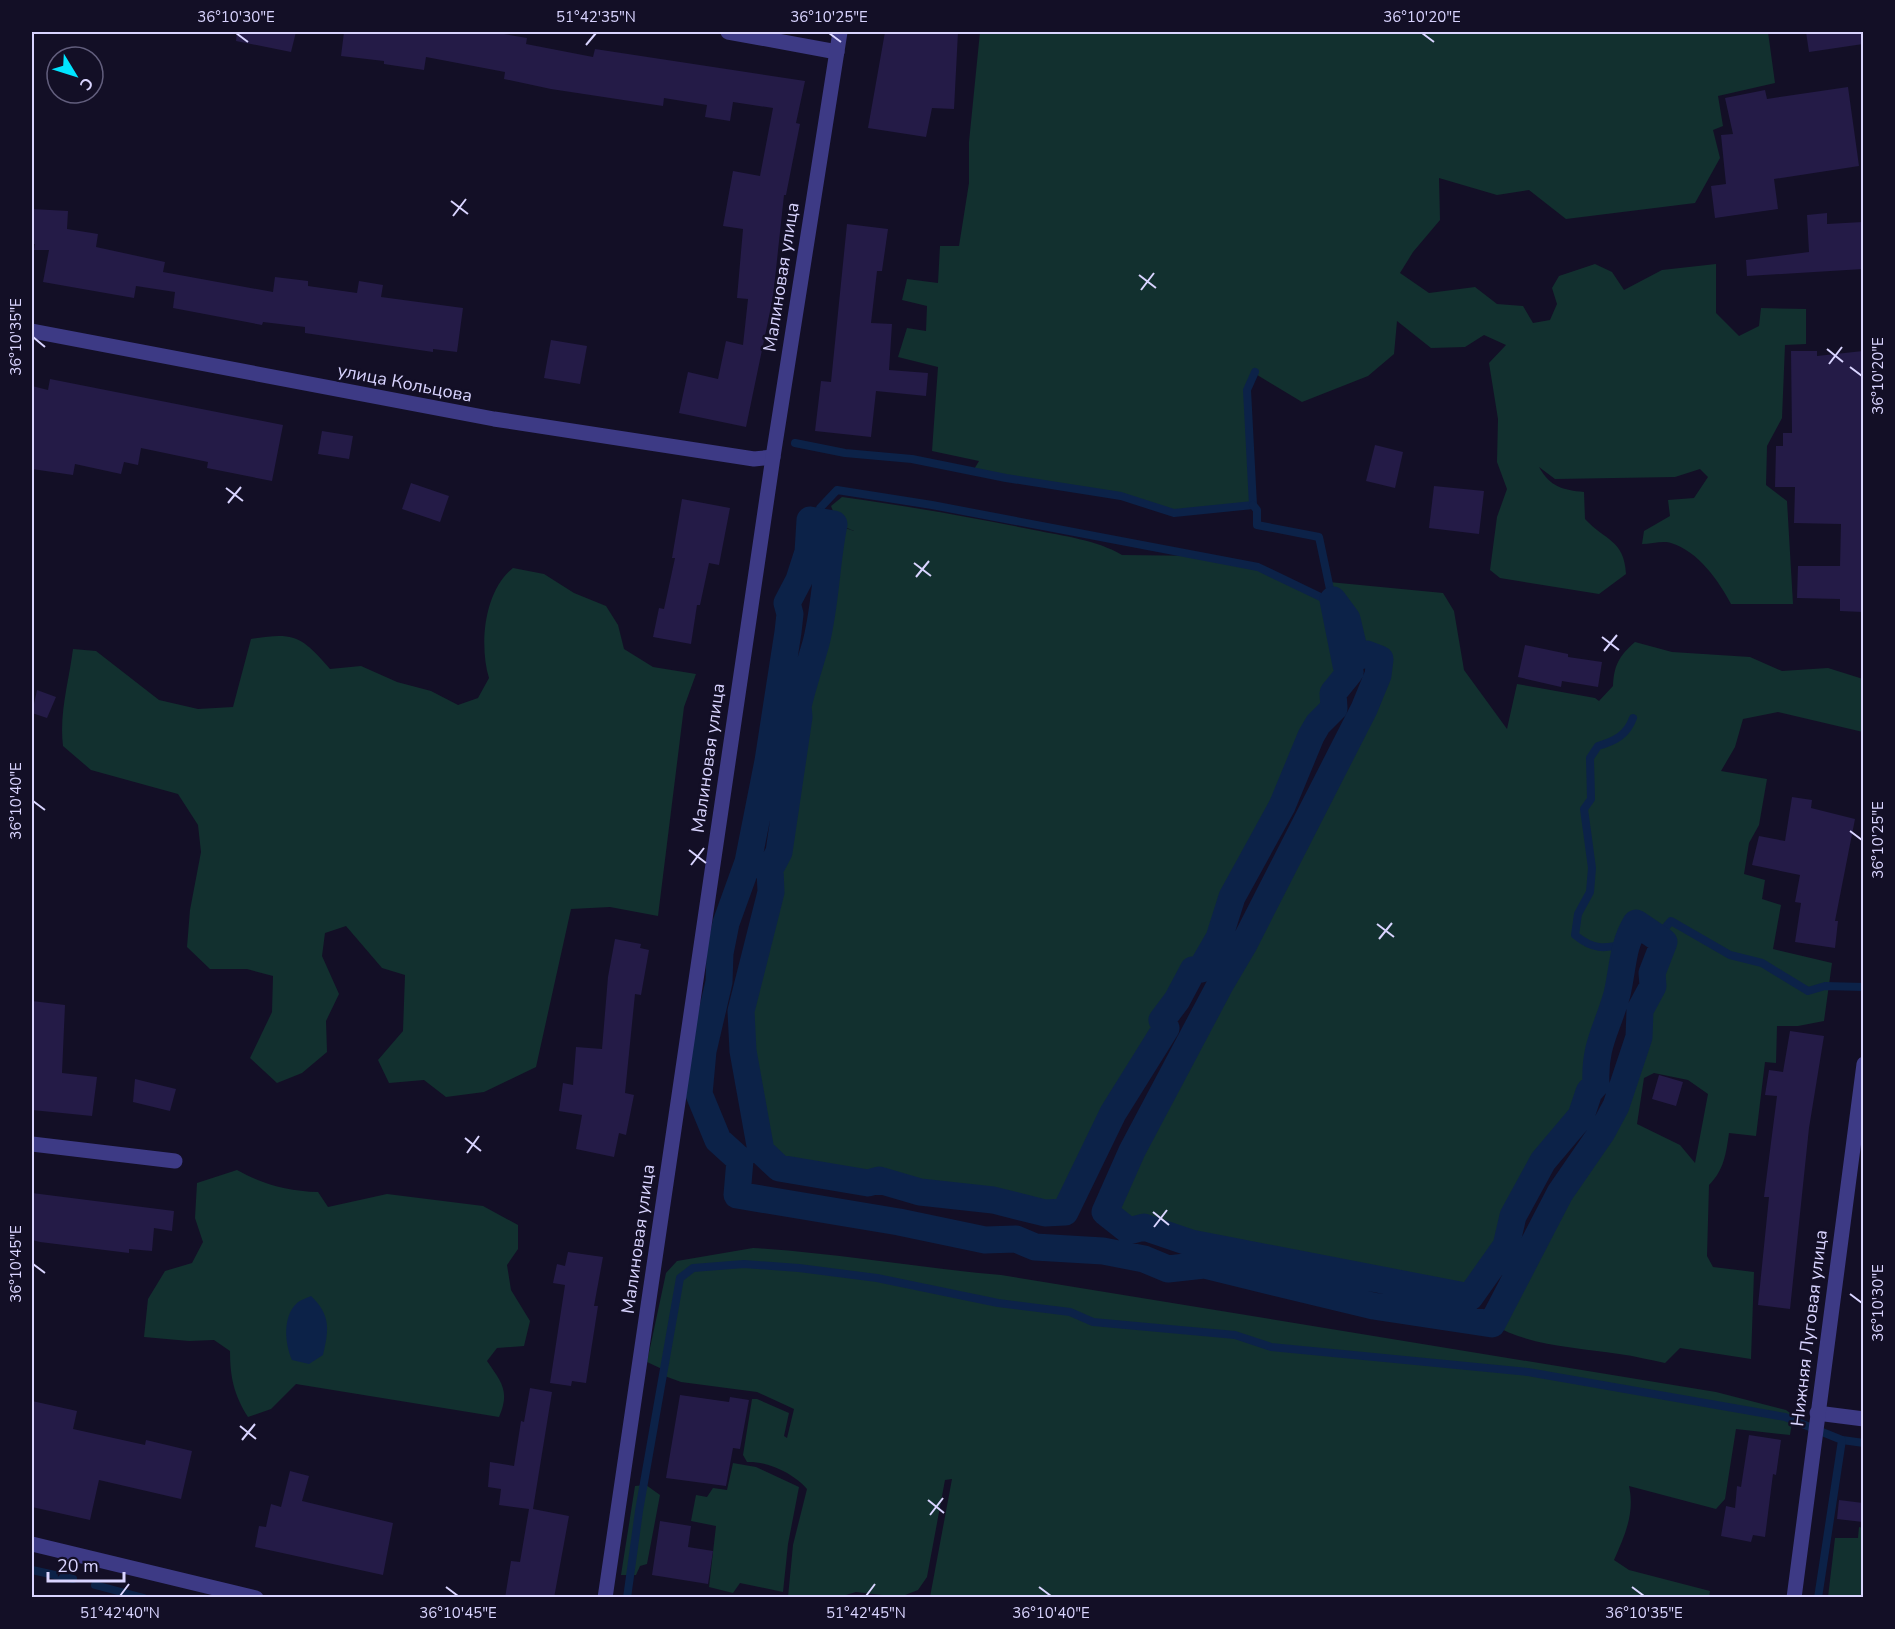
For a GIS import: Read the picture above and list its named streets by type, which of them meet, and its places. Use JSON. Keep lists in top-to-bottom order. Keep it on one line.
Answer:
{"streets":{"street":["Малиновая улица","улица Кольцова","Нижняя Луговая улица"]},"crossings":[["Малиновая улица","улица Кольцова"]],"scale_bar":"20 m","north":"bottom right","coordinates":["36°10'30\"E","51°42'35\"N","36°10'25\"E","36°10'20\"E","36°10'35\"E","36°10'40\"E","36°10'45\"E","51°42'40\"N","51°42'45\"N"]}
